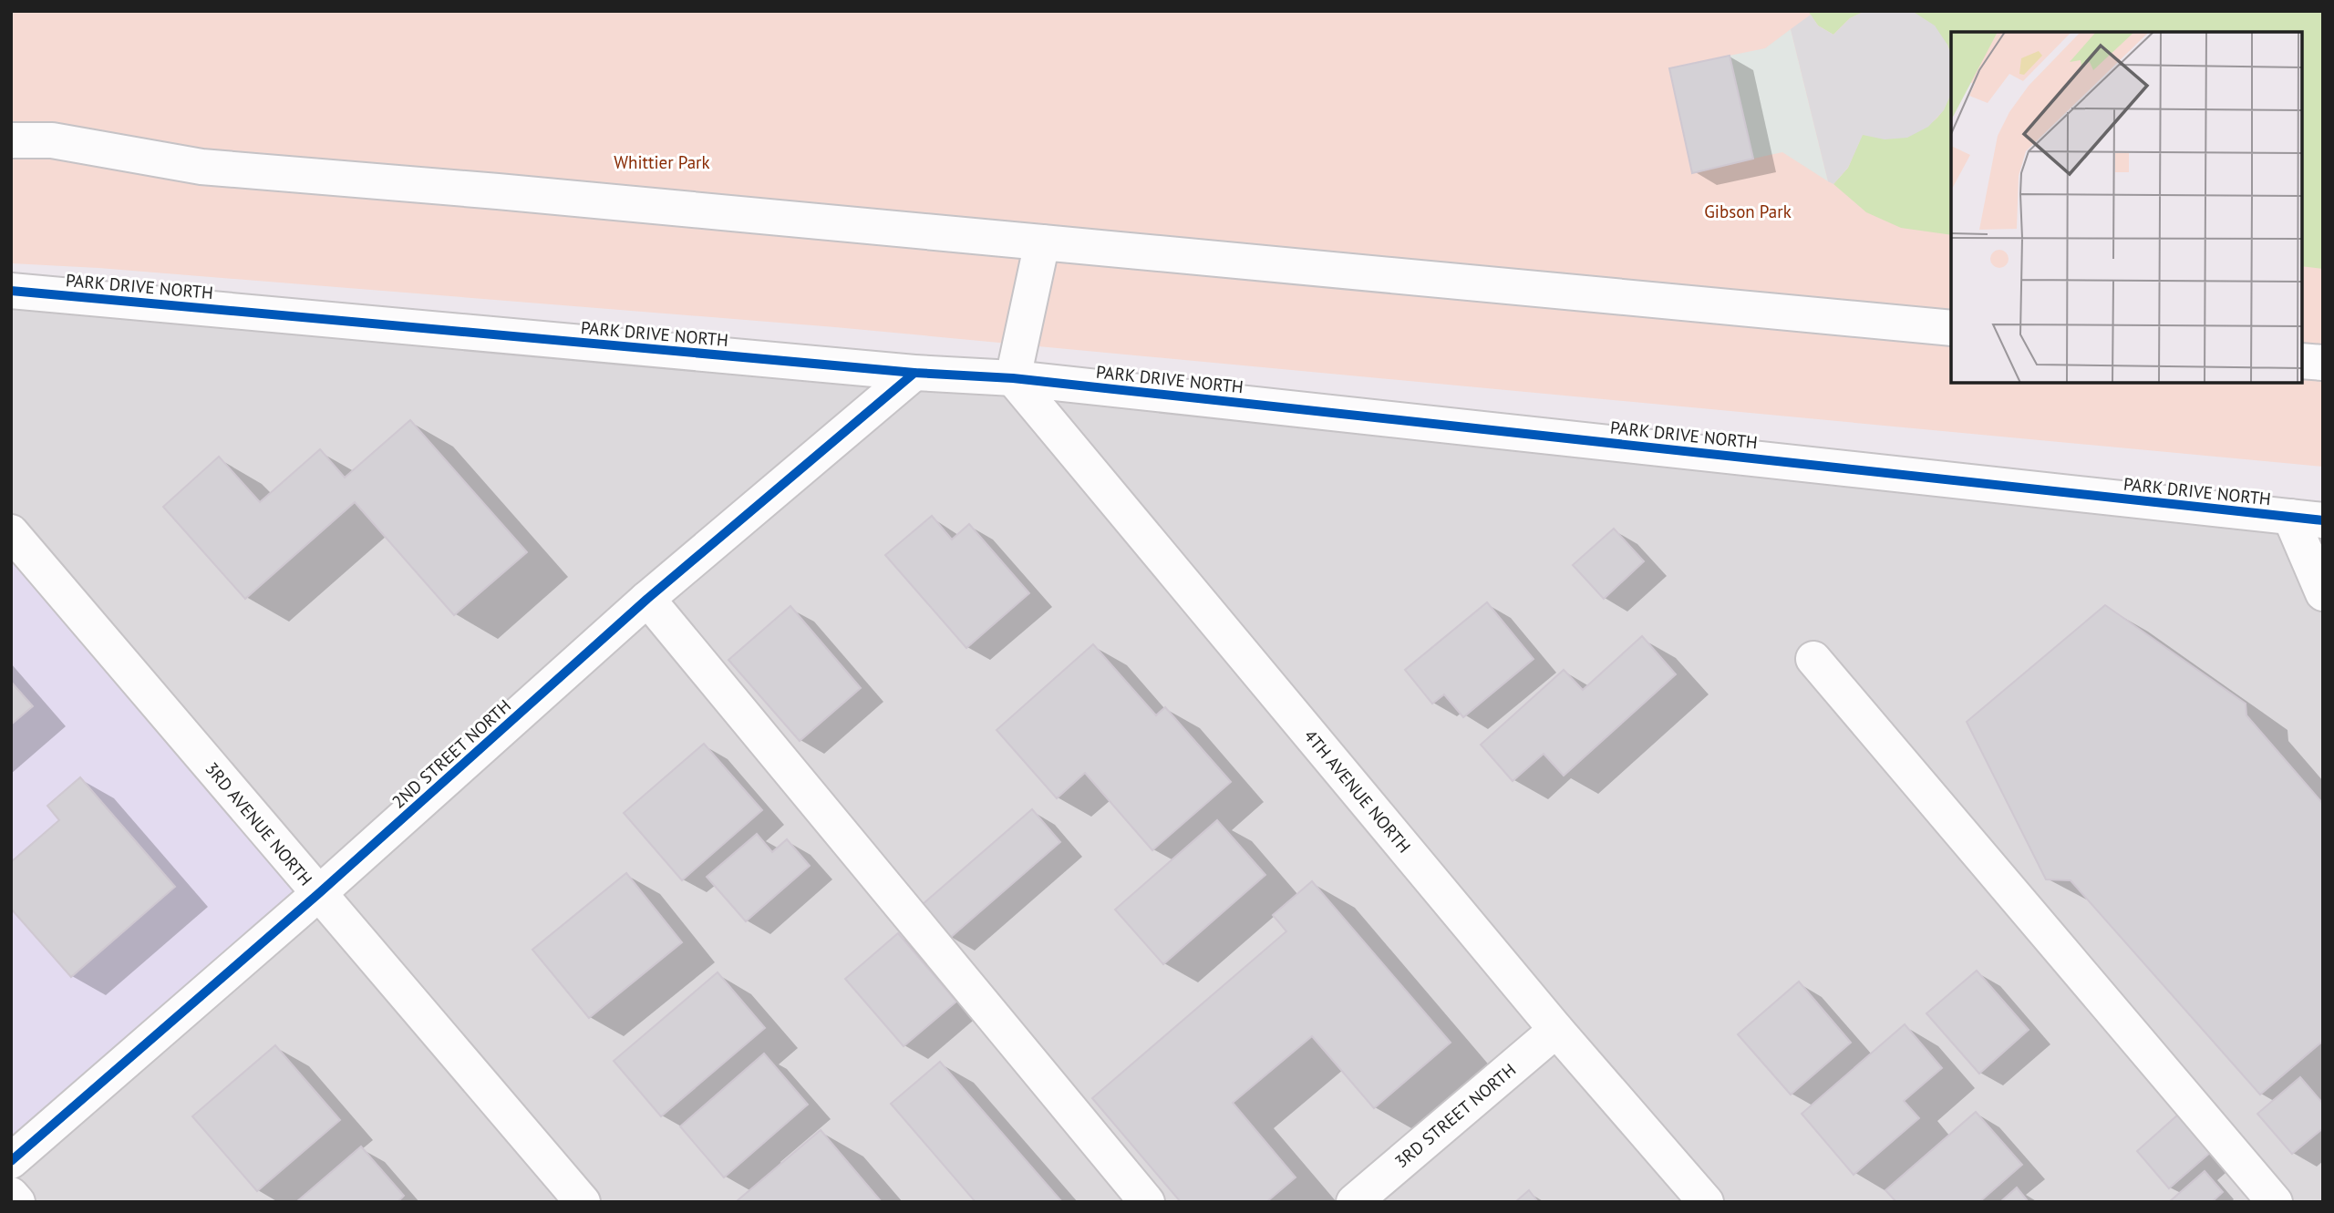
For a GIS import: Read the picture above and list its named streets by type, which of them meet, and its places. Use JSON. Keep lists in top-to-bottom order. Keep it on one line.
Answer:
{"streets":{"street":["PARK DRIVE NORTH","2ND STREET NORTH","4TH AVENUE NORTH","3RD AVENUE NORTH","3RD STREET NORTH"]},"crossings":[["PARK DRIVE NORTH","2ND STREET NORTH"],["PARK DRIVE NORTH","4TH AVENUE NORTH"],["2ND STREET NORTH","3RD AVENUE NORTH"],["4TH AVENUE NORTH","3RD STREET NORTH"]],"parks":["Whittier Park","Gibson Park"]}
